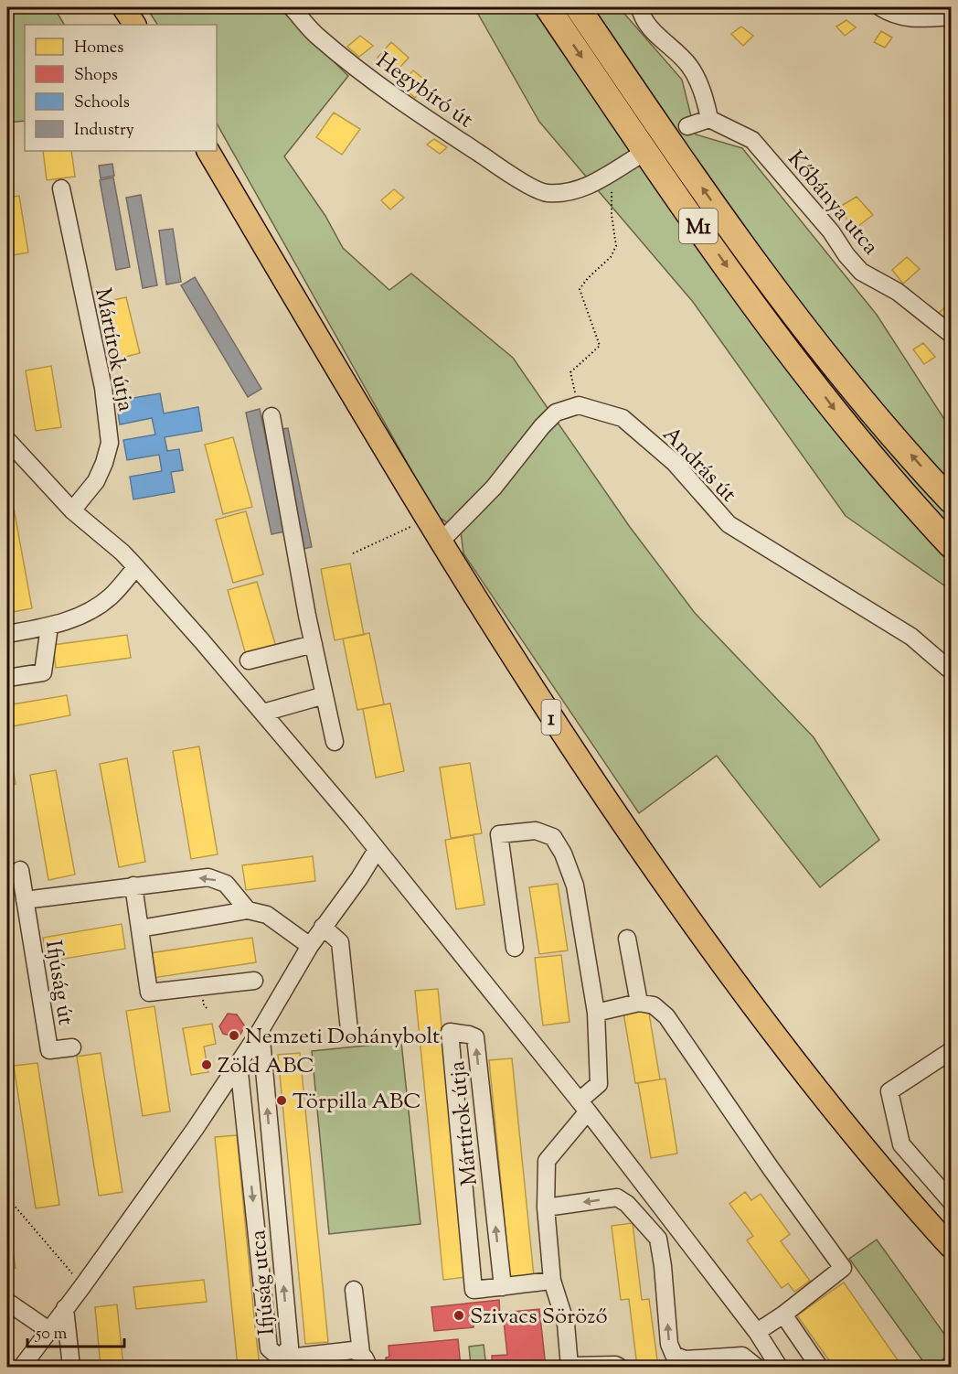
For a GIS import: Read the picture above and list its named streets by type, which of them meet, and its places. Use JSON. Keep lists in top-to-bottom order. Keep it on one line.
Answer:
{"streets":{"highway":["M1"],"main road":["1"],"street":["Hegybíró út","Kőbánya utca","Mártírok útja","András út","Ifjúság út","Ifjúság utca"]},"places":["Nemzeti Dohánybolt","Zöld ABC","Törpilla ABC","Szivacs Söröző"],"legend":["Homes","Shops","Schools","Industry"],"scale_bar":"50 m"}
